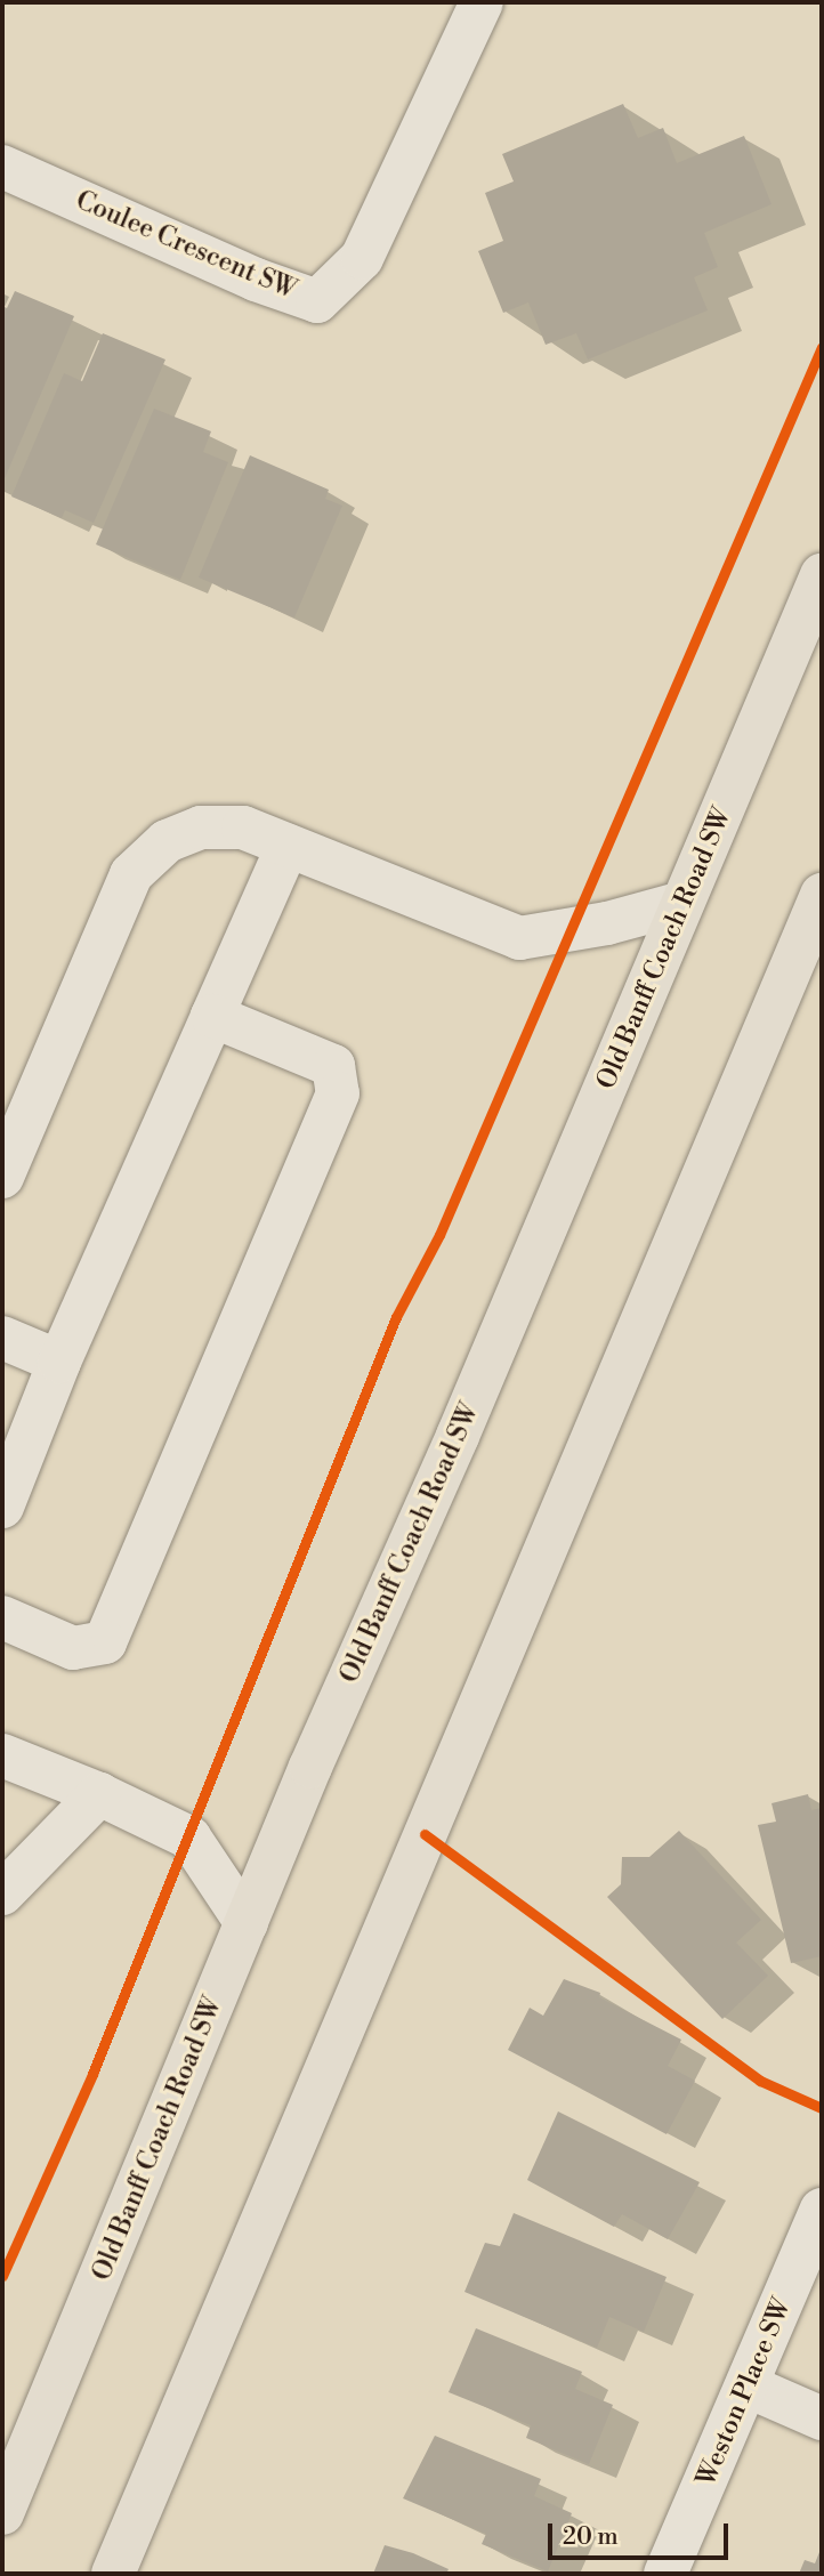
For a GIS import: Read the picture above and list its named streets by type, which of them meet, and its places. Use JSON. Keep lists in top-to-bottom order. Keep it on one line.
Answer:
{"streets":{"main road":["Old Banff Coach Road SW"],"street":["Coulee Crescent SW","Weston Place SW"]},"scale_bar":"20 m"}
